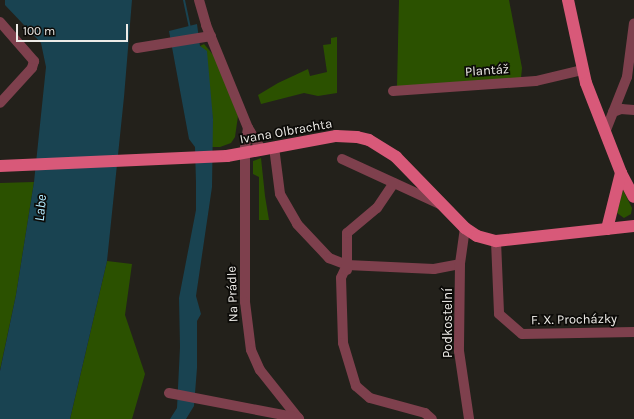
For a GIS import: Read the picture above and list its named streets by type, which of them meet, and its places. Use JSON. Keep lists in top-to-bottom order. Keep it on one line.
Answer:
{"streets":{"main road":["Ivana Olbrachta"],"street":["Plantáž","Na Prádle","F. X. Procházky","Podkostelní"]},"crossings":[["Ivana Olbrachta","Na Prádle"],["Ivana Olbrachta","F. X. Procházky"],["Ivana Olbrachta","Podkostelní"]],"water":["Labe"],"scale_bar":"100 m"}
